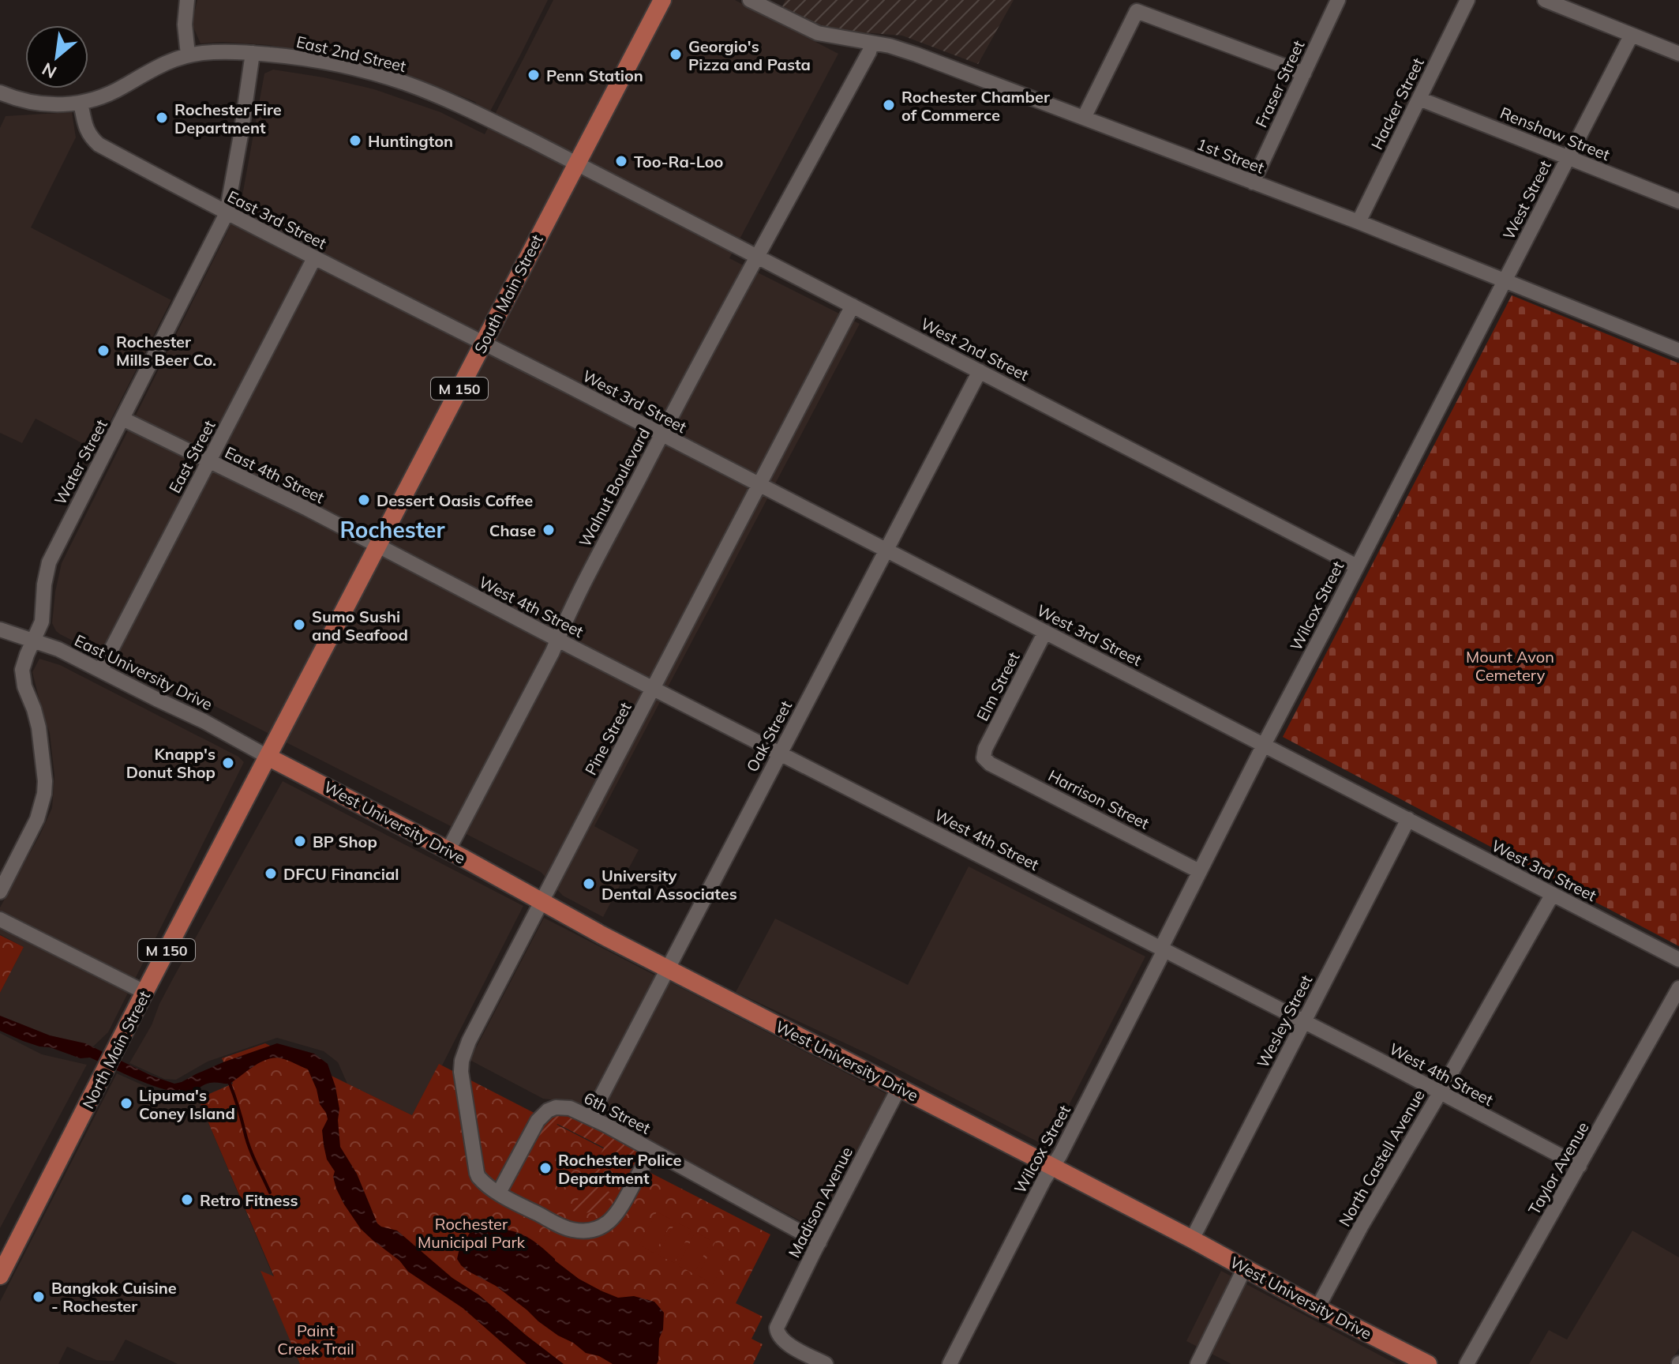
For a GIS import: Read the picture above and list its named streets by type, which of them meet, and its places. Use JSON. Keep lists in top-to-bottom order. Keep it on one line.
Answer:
{"streets":{"main road":["South Main Street","M 150","West University Drive","North Main Street"],"street":["East 2nd Street","Fraser Street","Hacker Street","Renshaw Street","1st Street","West Street","East 3rd Street","West 2nd Street","West 3rd Street","East Street","Water Street","East 4th Street","Walnut Boulevard","Wilcox Street","West 4th Street","East University Drive","Elm Street","Oak Street","Pine Street","Harrison Street","Wesley Street","6th Street","North Castell Avenue","Taylor Avenue","Madison Avenue"]},"crossings":[["East 2nd Street","East 3rd Street"],["East 2nd Street","South Main Street"],["East 2nd Street","West 2nd Street"],["East 2nd Street","Water Street"],["Fraser Street","1st Street"],["Hacker Street","Renshaw Street"],["Hacker Street","1st Street"],["Renshaw Street","West Street"],["1st Street","West Street"],["1st Street","Walnut Boulevard"],["1st Street","Wilcox Street"],["West Street","Wilcox Street"],["East 3rd Street","South Main Street"],["East 3rd Street","West 3rd Street"],["East 3rd Street","East Street"],["East 3rd Street","Water Street"],["South Main Street","West 2nd Street"],["South Main Street","West 3rd Street"],["South Main Street","East 4th Street"],["South Main Street","West 4th Street"],["South Main Street","East University Drive"],["South Main Street","West University Drive"],["South Main Street","North Main Street"],["West 2nd Street","Walnut Boulevard"],["West 2nd Street","Wilcox Street"],["West 2nd Street","Oak Street"],["West 2nd Street","Pine Street"],["West 3rd Street","Walnut Boulevard"],["West 3rd Street","Wilcox Street"],["West 3rd Street","Elm Street"],["West 3rd Street","Oak Street"],["West 3rd Street","Pine Street"],["West 3rd Street","Wesley Street"],["West 3rd Street","North Castell Avenue"],["East Street","East 4th Street"],["East Street","East University Drive"],["Water Street","East 4th Street"],["Water Street","East University Drive"],["East 4th Street","West 4th Street"],["Walnut Boulevard","West 4th Street"],["Walnut Boulevard","West University Drive"],["Wilcox Street","West 4th Street"],["Wilcox Street","Harrison Street"],["Wilcox Street","West University Drive"],["West 4th Street","Oak Street"],["West 4th Street","Pine Street"],["West 4th Street","Wesley Street"],["West 4th Street","North Castell Avenue"],["West 4th Street","Taylor Avenue"],["East University Drive","West University Drive"],["East University Drive","North Main Street"],["Elm Street","Harrison Street"],["Oak Street","Pine Street"],["Oak Street","West University Drive"],["Oak Street","6th Street"],["Pine Street","West University Drive"],["Pine Street","6th Street"],["West University Drive","Wesley Street"],["West University Drive","North Main Street"],["West University Drive","North Castell Avenue"],["West University Drive","Madison Avenue"],["6th Street","Madison Avenue"]],"districts":["Rochester"],"parks":["Mount Avon Cemetery","Rochester Municipal Park","Paint Creek Trail"],"places":["Georgio's Pizza and Pasta","Penn Station","Rochester Chamber of Commerce","Rochester Fire Department","Huntington","Too-Ra-Loo","Rochester Mills Beer Co.","Dessert Oasis Coffee","Chase","Sumo Sushi and Seafood","Knapp's Donut Shop","BP Shop","DFCU Financial","University Dental Associates","Lipuma's Coney Island","Rochester Police Department","Retro Fitness","Bangkok Cuisine - Rochester"],"north":"bottom left"}
